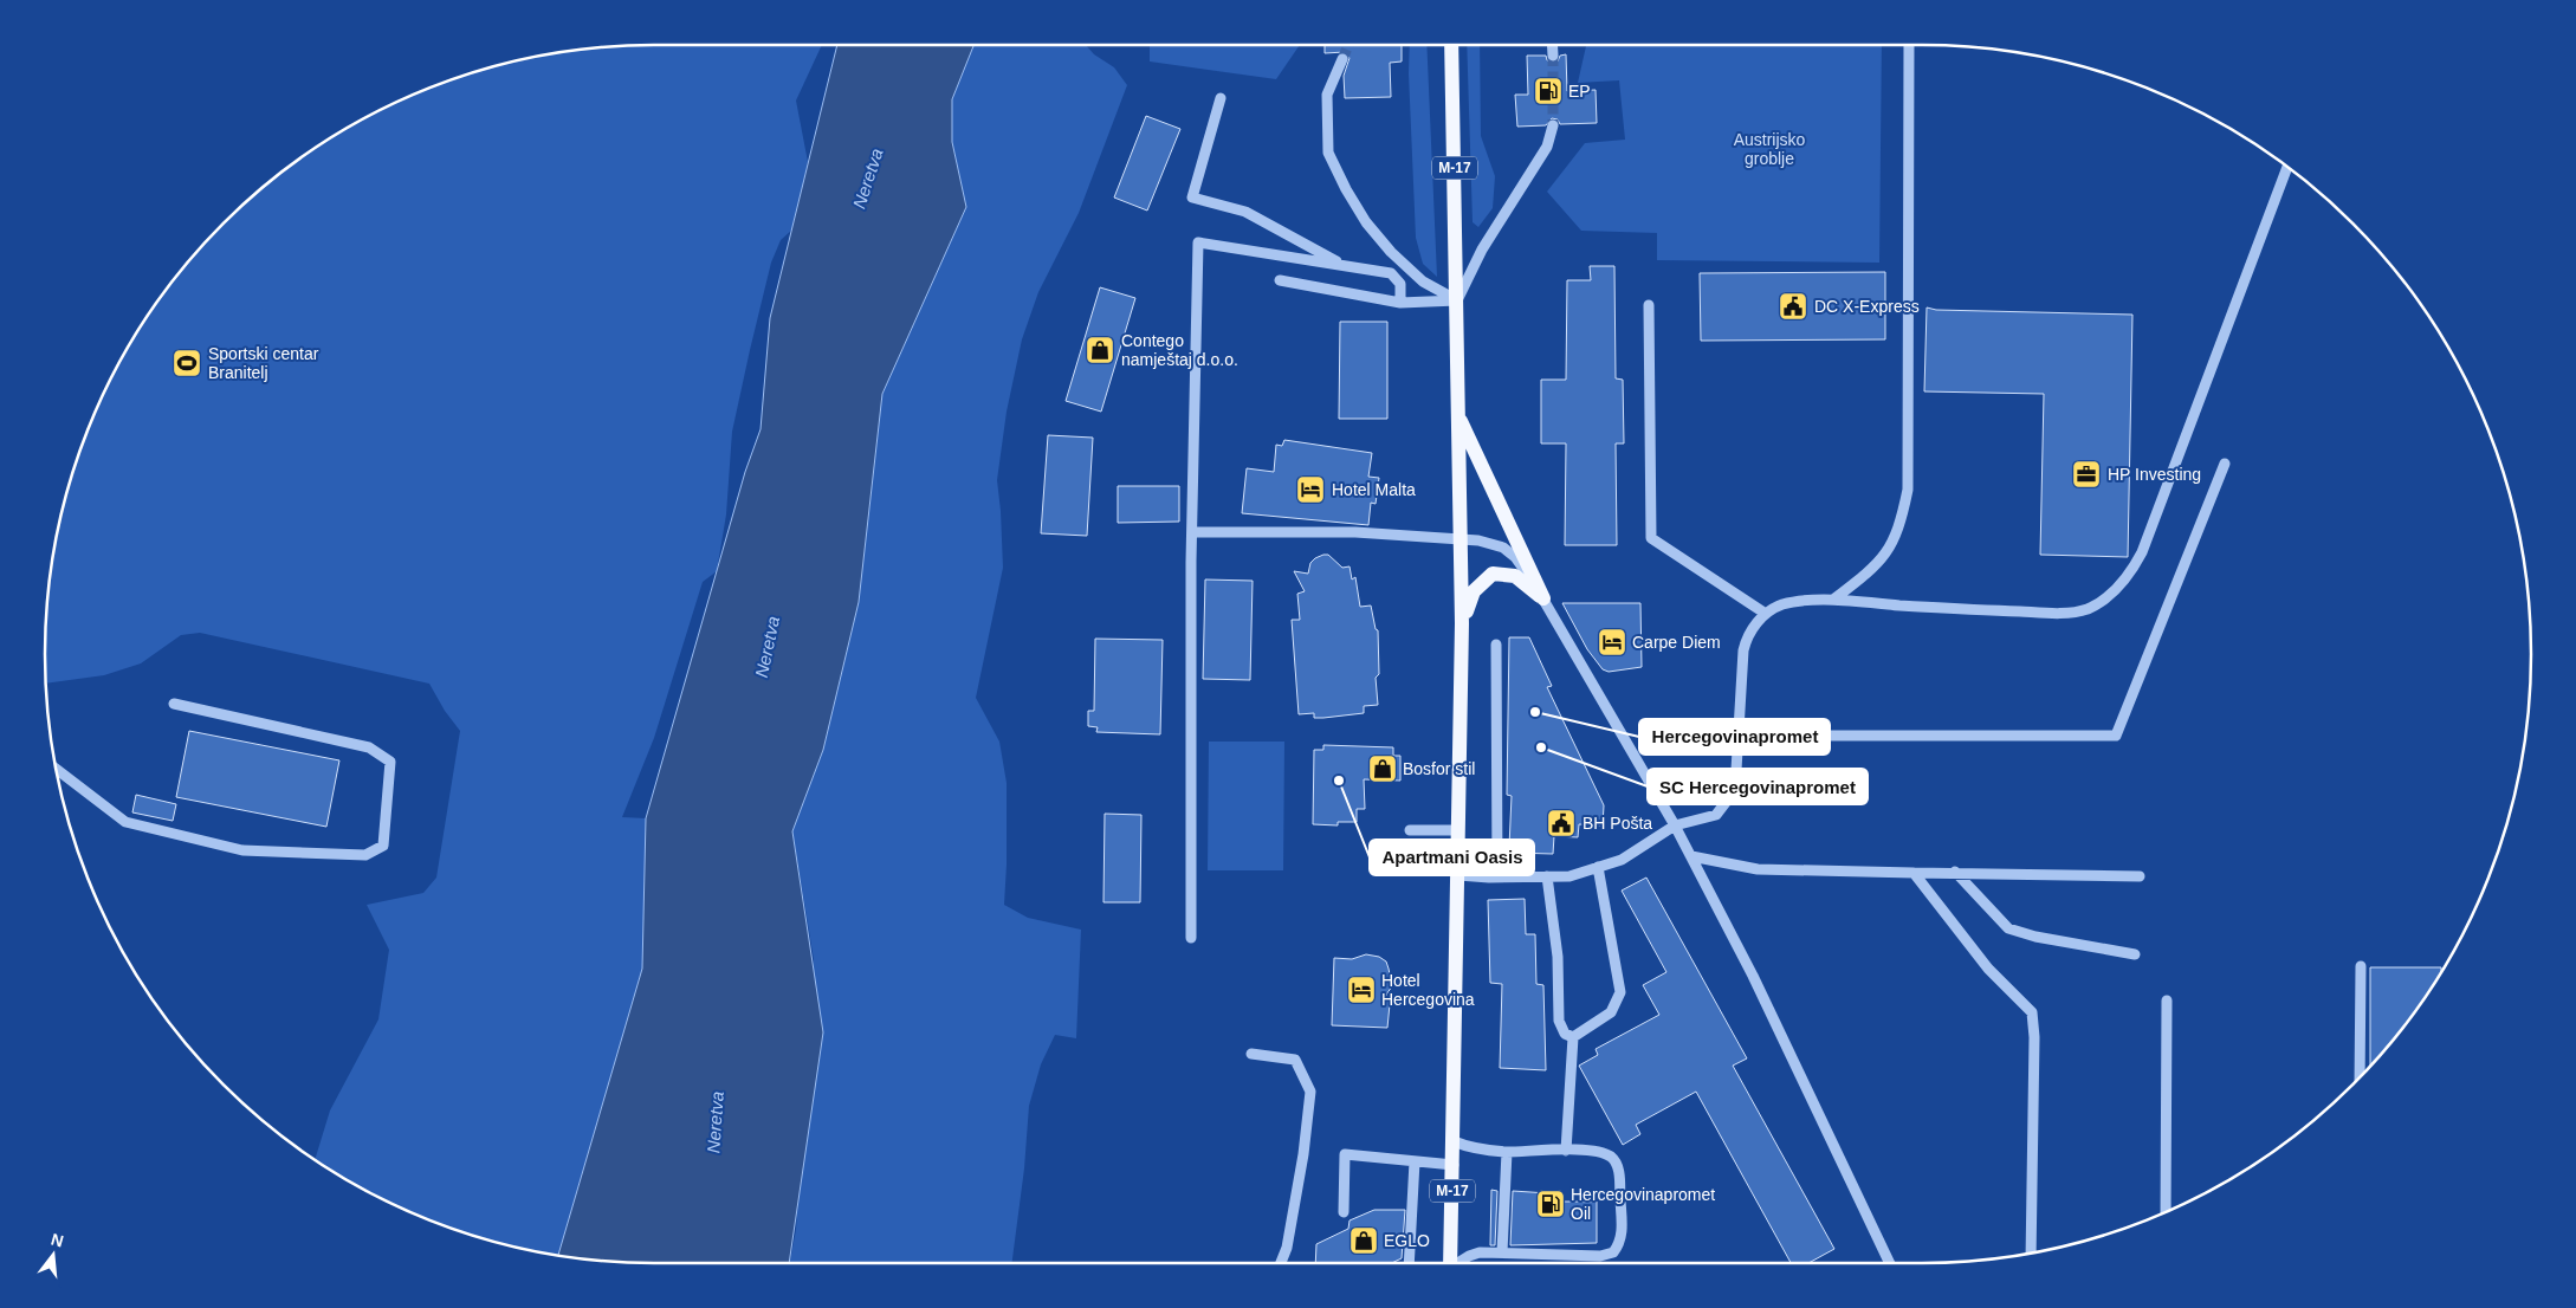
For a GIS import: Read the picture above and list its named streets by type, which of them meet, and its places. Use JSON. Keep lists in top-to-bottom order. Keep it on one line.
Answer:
{"streets":{"main road":["M-17"]},"water":["Neretva"],"parks":["Austrijsko groblje"],"places":{"fuel station":["EP","Hercegovinapromet Oil"],"public building":["DC X-Express","BH Pošta"],"shop":["Contego namještaj d.o.o.","Bosfor stil","EGLO"],"sports":["Sportski centar Branitelj"],"office":["HP Investing"],"hotel":["Hotel Malta","Carpe Diem","Hotel Hercegovina"],"other":["Hercegovinapromet","SC Hercegovinapromet","Apartmani Oasis"]},"north":"top"}
